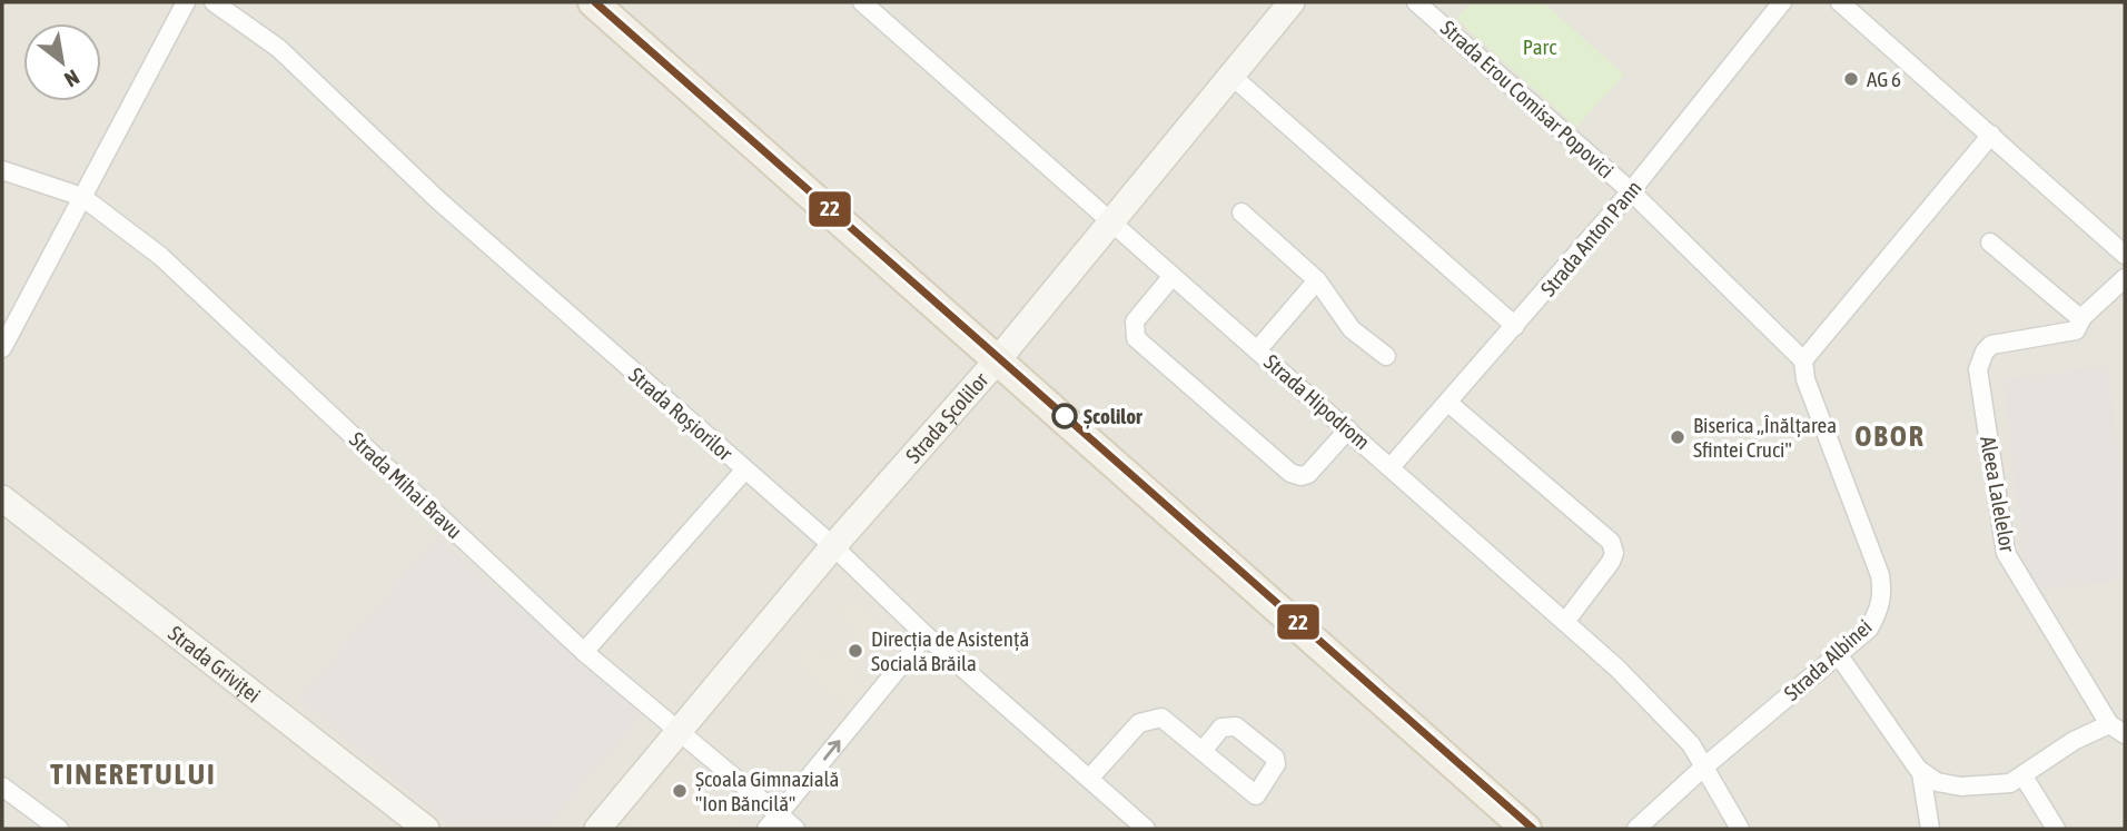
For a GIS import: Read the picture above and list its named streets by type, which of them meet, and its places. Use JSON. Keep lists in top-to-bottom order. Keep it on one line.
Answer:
{"streets":{"main road":["Strada Școlilor","Strada Griviței"],"street":["Strada Erou Comisar Popovici","Strada Anton Pann","Strada Hipodrom","Strada Roșiorilor","Strada Mihai Bravu","Aleea Lalelelor","Strada Albinei"]},"crossings":[["Strada Erou Comisar Popovici","Strada Anton Pann"],["Strada Erou Comisar Popovici","Strada Albinei"],["Strada Anton Pann","Strada Hipodrom"],["Strada Hipodrom","Strada Școlilor"],["Strada Hipodrom","Strada Albinei"],["Strada Roșiorilor","Strada Școlilor"],["Strada Școlilor","Strada Mihai Bravu"]],"districts":["OBOR","TINERETULUI"],"parks":["Parc"],"places":["AG 6","Școlilor","Biserica „Înălțarea Sfintei Cruci\"","Direcția de Asistență Socială Brăila","Școala Gimnazială \"Ion Băncilă\""],"lines":["transit line 22"],"north":"bottom right"}
